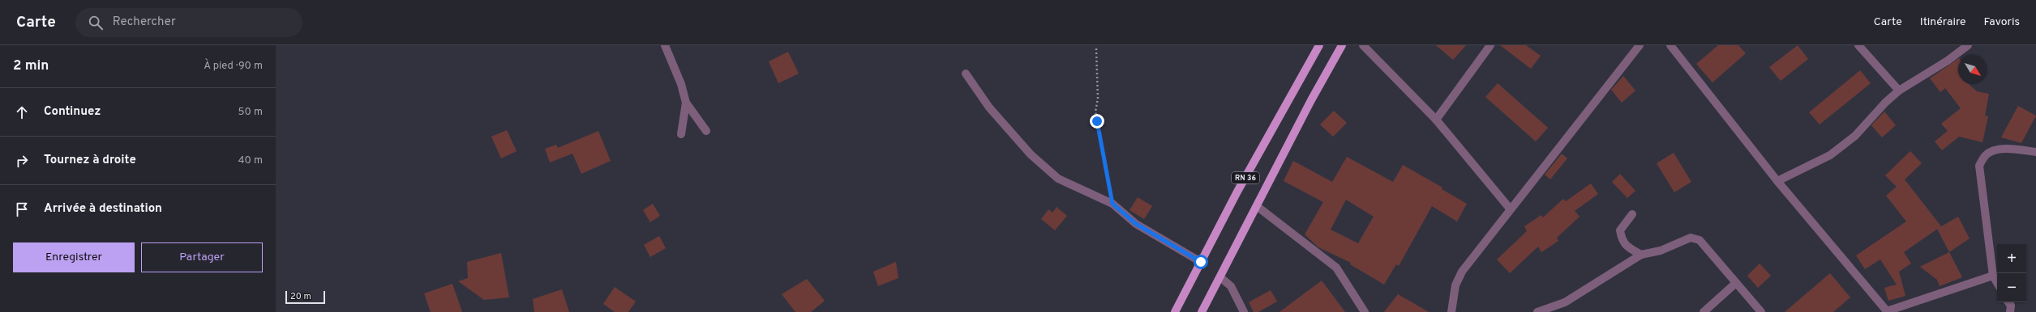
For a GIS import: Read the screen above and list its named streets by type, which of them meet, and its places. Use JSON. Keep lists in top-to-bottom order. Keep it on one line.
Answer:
{"streets":{"main road":["RN 36"]},"scale_bar":"20 m","north":"bottom right","page":{"header":"Carte","search":"Rechercher","nav":["Carte","Itinéraire","Favoris"],"heading":["2 min","À pied · 90 m"],"list":[["Continuez","50 m"],["Tournez à droite","40 m"],"Arrivée à destination"],"buttons":["Enregistrer","Partager"],"map_buttons":["+","−"],"scale":"20 m"}}
